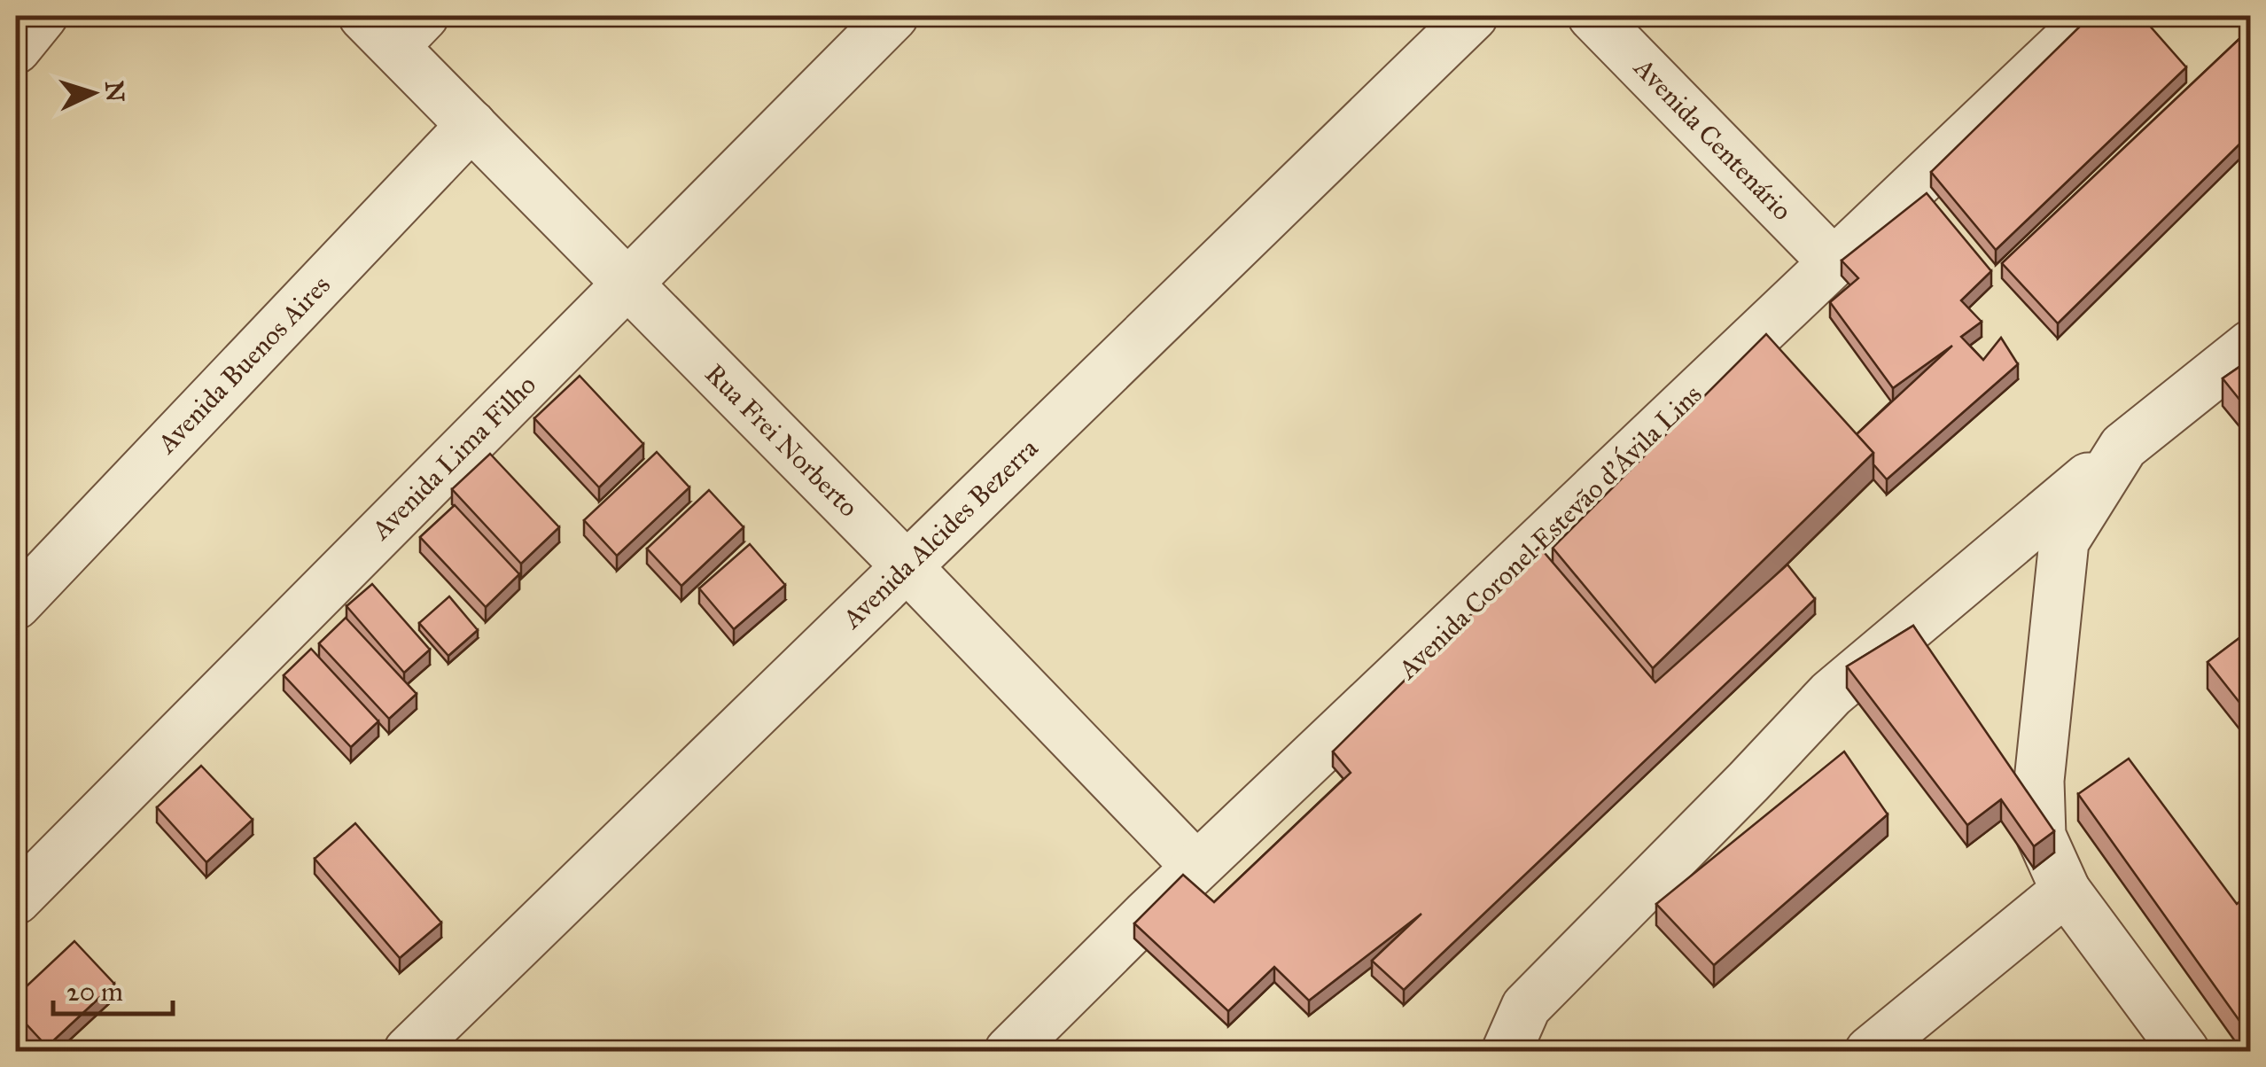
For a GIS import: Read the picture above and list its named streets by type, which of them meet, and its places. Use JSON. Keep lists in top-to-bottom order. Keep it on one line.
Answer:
{"streets":{"street":["Avenida Centenário","Avenida Buenos Aires","Rua Frei Norberto","Avenida Lima Filho","Avenida Coronel Estevão d'Ávila Lins","Avenida Alcides Bezerra"]},"crossings":[["Avenida Centenário","Avenida Coronel Estevão d'Ávila Lins"],["Avenida Buenos Aires","Rua Frei Norberto"],["Rua Frei Norberto","Avenida Lima Filho"],["Rua Frei Norberto","Avenida Coronel Estevão d'Ávila Lins"],["Rua Frei Norberto","Avenida Alcides Bezerra"]],"scale_bar":"20 m","north":"right"}
